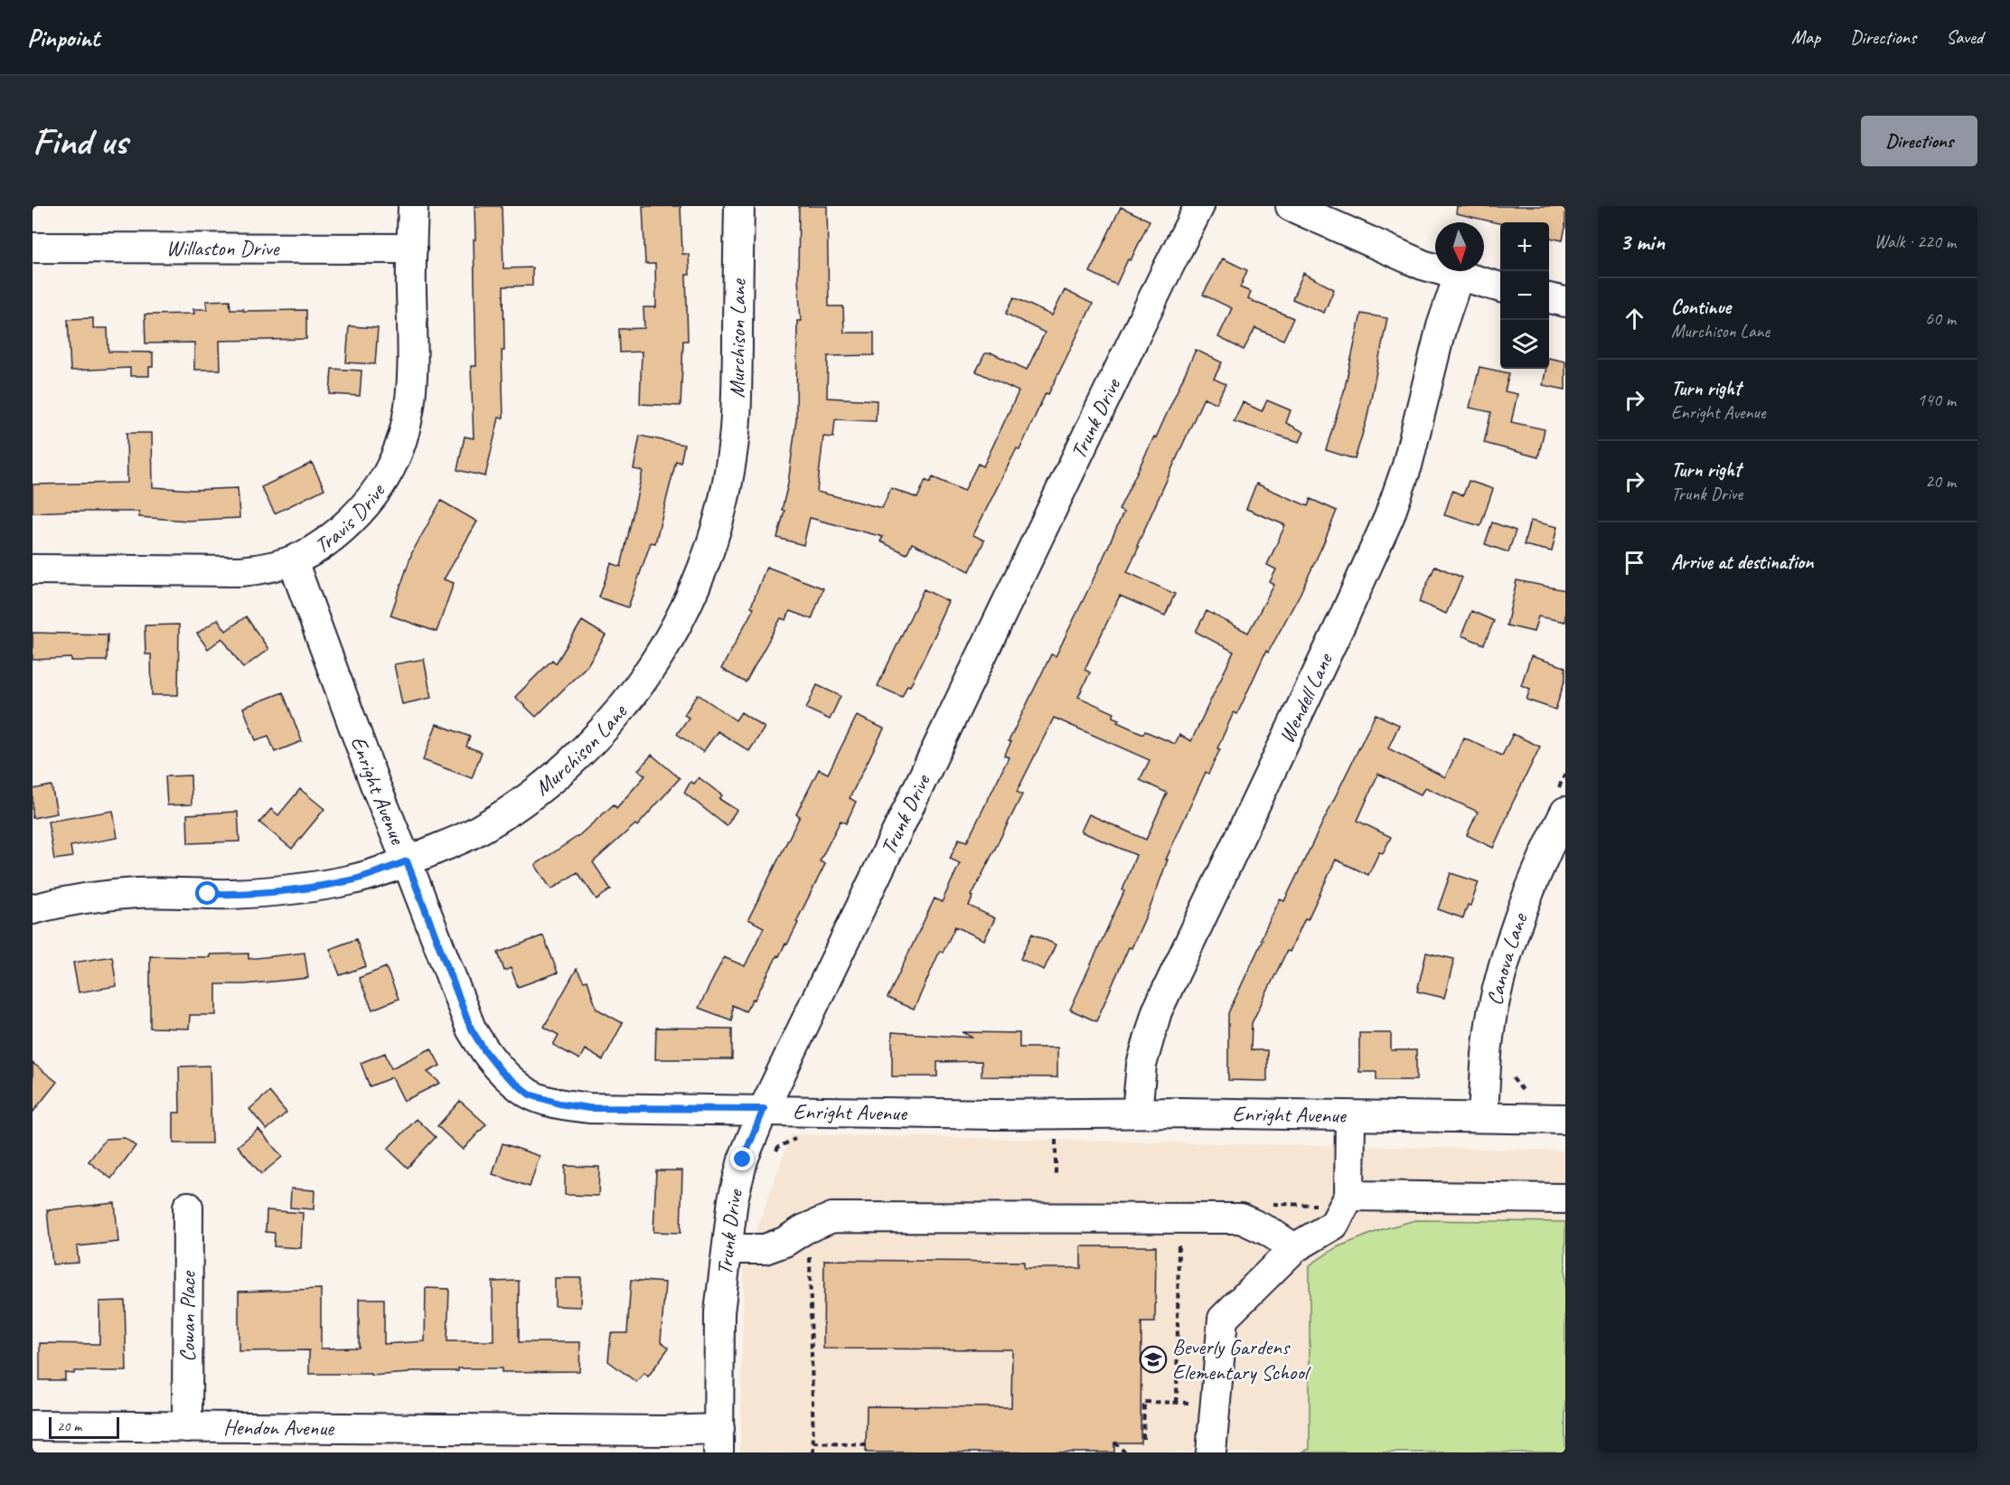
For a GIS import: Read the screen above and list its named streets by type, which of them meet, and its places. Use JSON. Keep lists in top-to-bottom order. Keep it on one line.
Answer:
{"streets":{"street":["Willaston Drive","Murchison Lane","Trunk Drive","Travis Drive","Wendell Lane","Enright Avenue","Canova Lane","Cowan Place","Hendon Avenue"]},"crossings":[["Willaston Drive","Travis Drive"],["Murchison Lane","Enright Avenue"],["Trunk Drive","Enright Avenue"],["Trunk Drive","Hendon Avenue"],["Travis Drive","Enright Avenue"],["Wendell Lane","Enright Avenue"],["Enright Avenue","Canova Lane"],["Cowan Place","Hendon Avenue"]],"places":{"school or university":["Beverly Gardens Elementary School"]},"scale_bar":"20 m","north":"bottom","page":{"header":"Pinpoint","nav":["Map","Directions","Saved"],"buttons":"Directions","title":"Find us","heading":["3 min","Walk · 220 m"],"map_buttons":["+","−"],"list":[["Continue","Murchison Lane","60 m"],["Turn right","Enright Avenue","140 m"],["Turn right","Trunk Drive","20 m"],"Arrive at destination"],"scale":"20 m"}}
